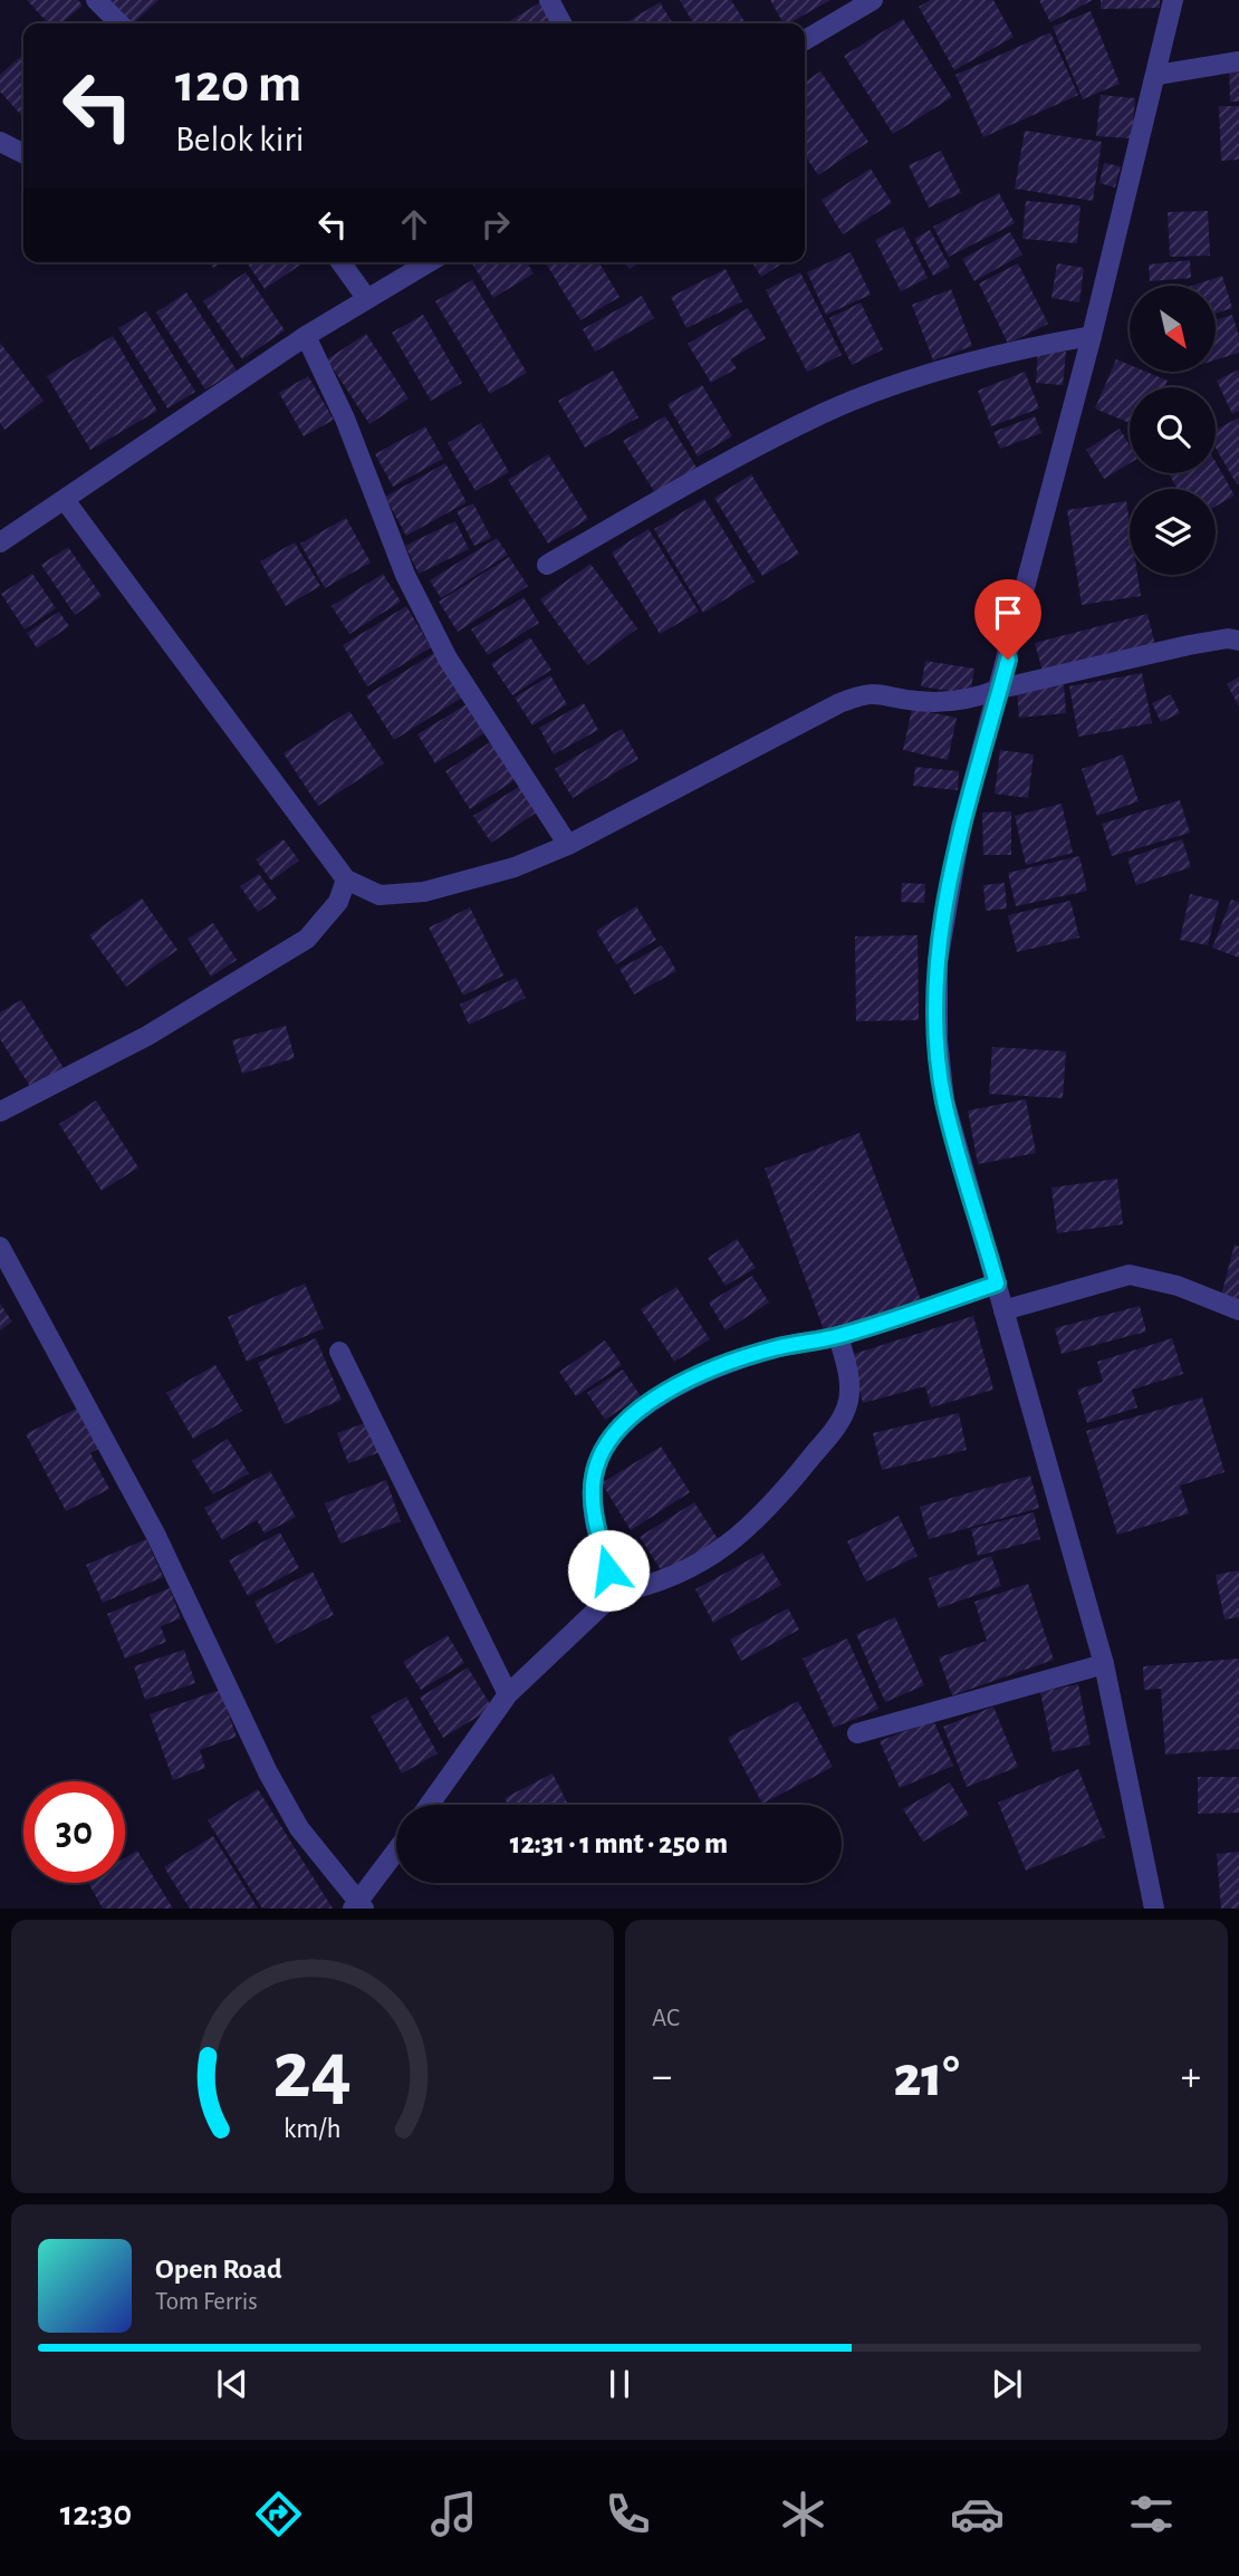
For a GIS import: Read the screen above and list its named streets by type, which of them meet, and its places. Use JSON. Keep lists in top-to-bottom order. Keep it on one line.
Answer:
{"north":"bottom right","page":{"turn":["120 m","Belok kiri"],"limit":"30","trip":"12:31 · 1 mnt · 250 m","tile":"AC","heat":["−","21°","+"],"song":["Open Road","Tom Ferris"],"tabs":"12:30","gauge":["24","km/h"]}}
